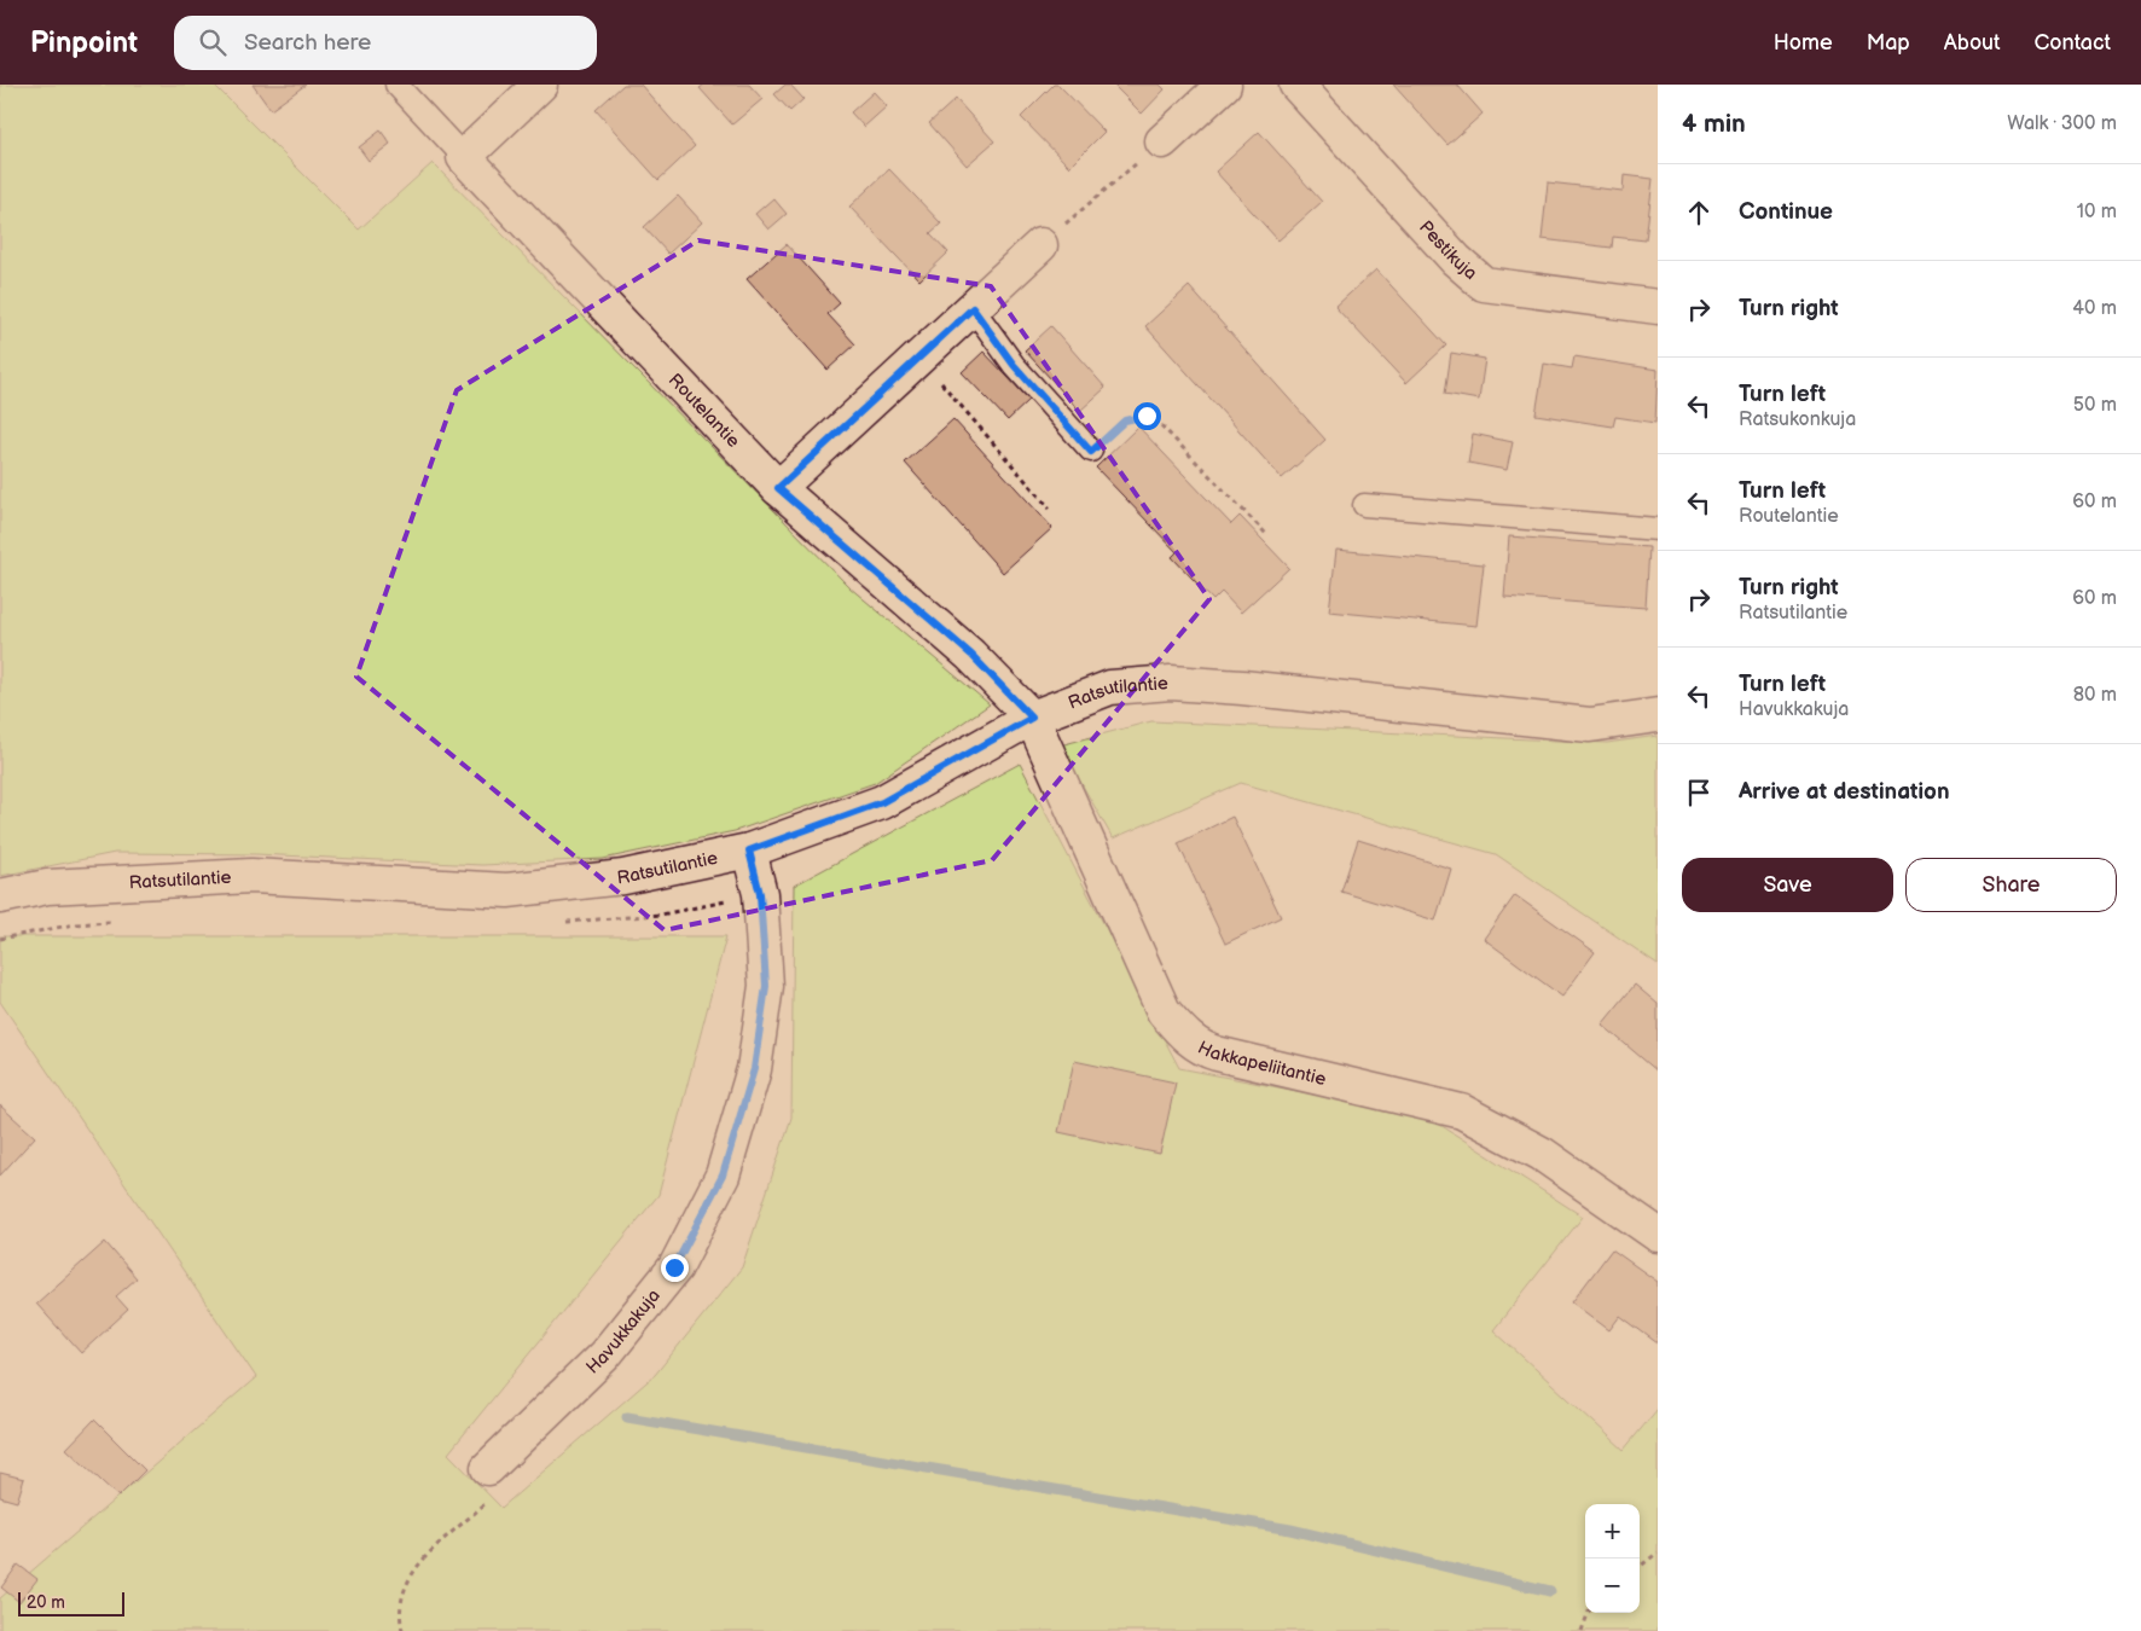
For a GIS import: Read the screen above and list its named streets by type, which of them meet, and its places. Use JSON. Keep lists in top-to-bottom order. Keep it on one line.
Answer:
{"streets":{"street":["Pestikuja","Routelantie","Ratsutilantie","Hakkapeliitantie","Havukkakuja"]},"crossings":[["Routelantie","Ratsutilantie"],["Routelantie","Hakkapeliitantie"],["Ratsutilantie","Hakkapeliitantie"],["Ratsutilantie","Havukkakuja"]],"scale_bar":"20 m","page":{"header":"Pinpoint","search":"Search here","nav":["Home","Map","About","Contact"],"heading":["4 min","Walk · 300 m"],"list":[["Continue","10 m"],["Turn right","40 m"],["Turn left","Ratsukonkuja","50 m"],["Turn left","Routelantie","60 m"],["Turn right","Ratsutilantie","60 m"],["Turn left","Havukkakuja","80 m"],"Arrive at destination"],"buttons":["Save","Share"],"map_buttons":["+","−"],"scale":"20 m"}}
